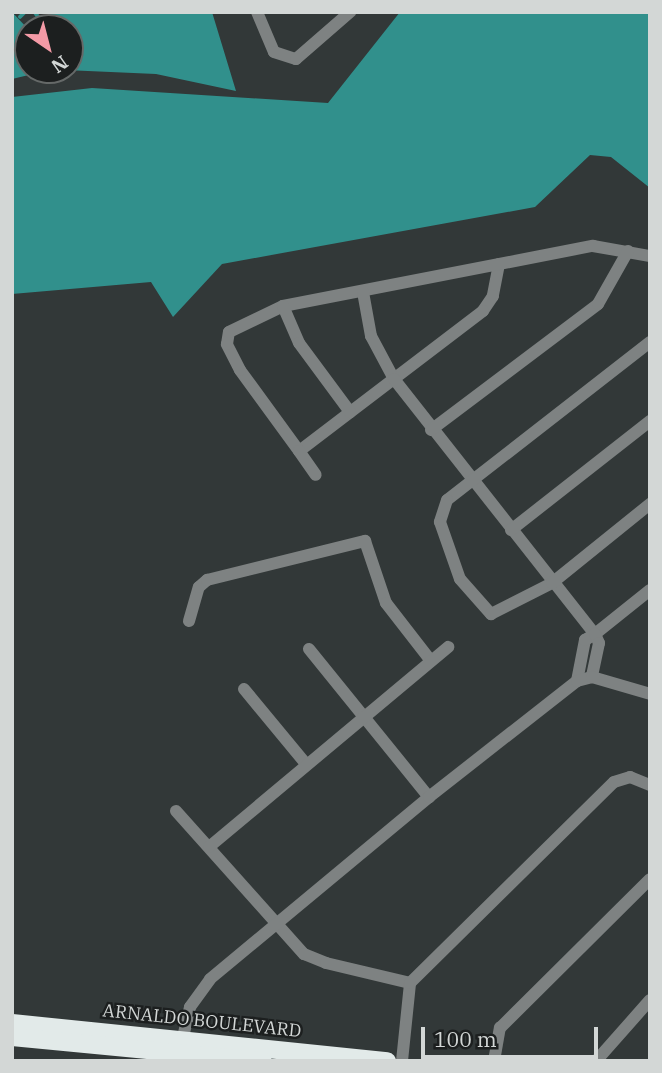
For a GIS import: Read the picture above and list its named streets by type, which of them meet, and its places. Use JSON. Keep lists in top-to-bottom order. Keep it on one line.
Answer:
{"streets":{"highway":["ARNALDO BOULEVARD"]},"scale_bar":"100 m","north":"bottom right"}
